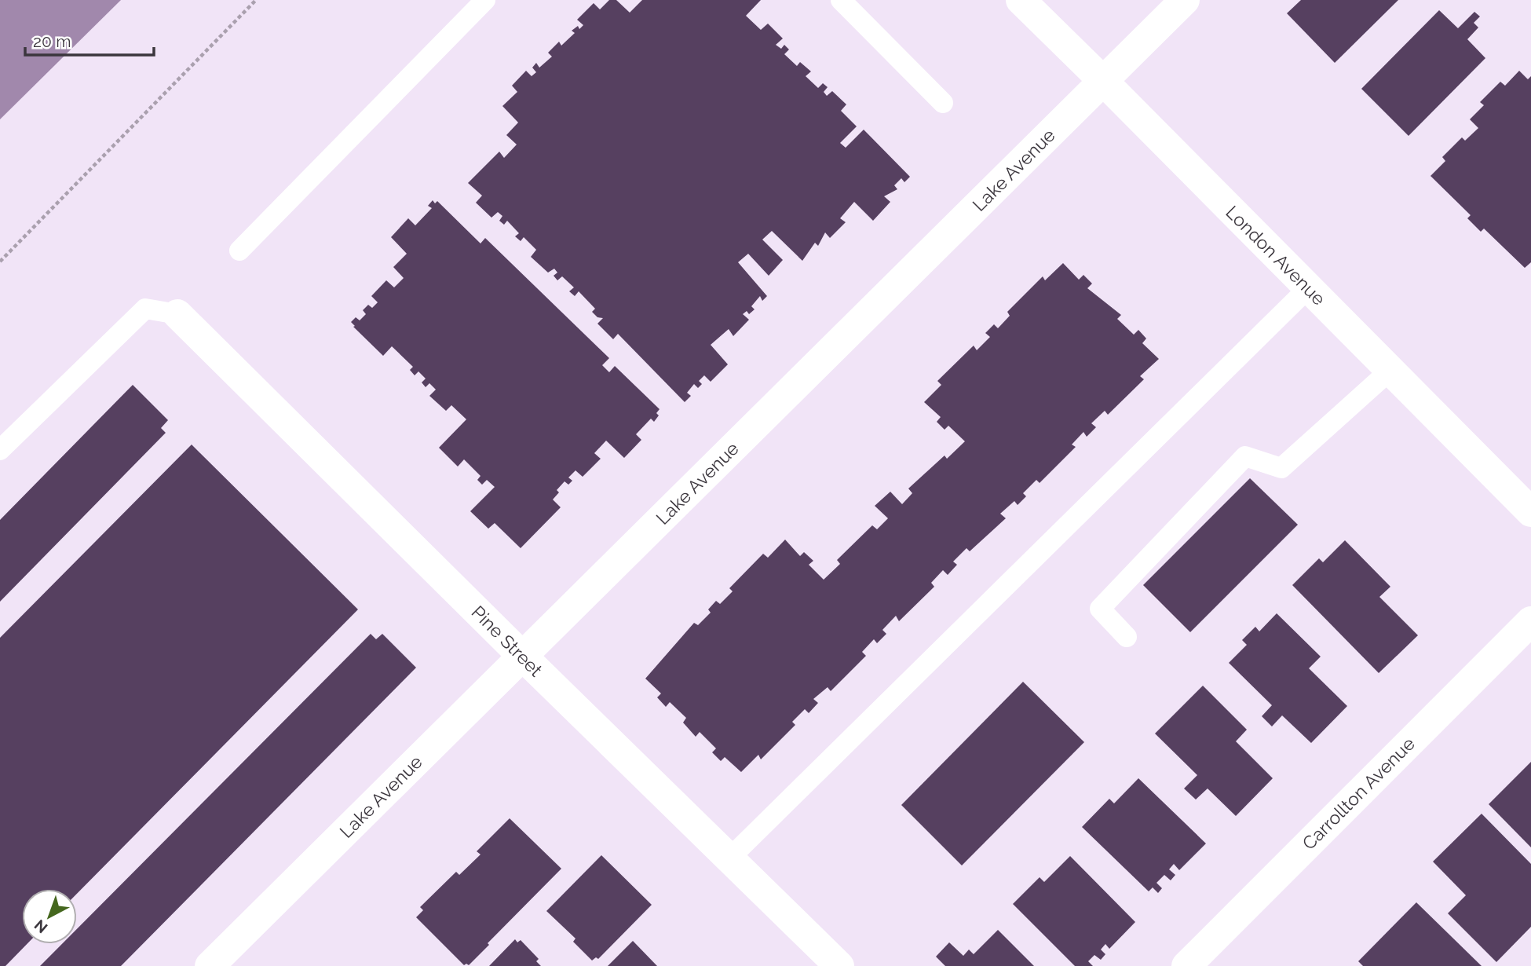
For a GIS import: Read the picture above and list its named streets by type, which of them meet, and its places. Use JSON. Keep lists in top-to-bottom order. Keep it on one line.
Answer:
{"streets":{"street":["Lake Avenue","London Avenue","Pine Street","Carrollton Avenue"]},"crossings":[["Lake Avenue","London Avenue"],["Lake Avenue","Pine Street"]],"scale_bar":"20 m","north":"bottom left"}
